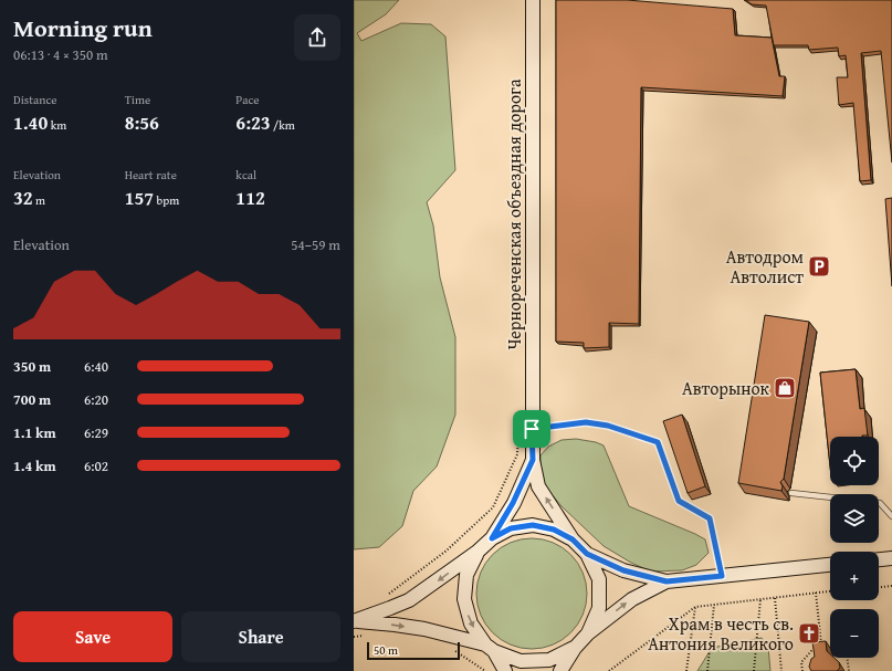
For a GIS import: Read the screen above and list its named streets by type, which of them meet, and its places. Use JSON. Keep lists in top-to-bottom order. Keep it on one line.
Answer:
{"streets":{"main road":["Чернореченская объездная дорога"]},"places":{"parking":["Автодром Автолист"],"shop":["Авторынок"],"church":["Храм в честь св. Антония Великого"]},"scale_bar":"50 m","page":{"heading":["Morning run","06:13 · 4 × 350 m"],"stats":[["Distance","1.40 km"],["Time","8:56"],["Pace","6:23 /km"],["Elevation","32 m"],["Heart rate","157 bpm"],["kcal","112"]],"chart":["Elevation","54–59 m"],"list":[{"name":"350 m","note":"6:40"},{"name":"700 m","note":"6:20"},{"name":"1.1 km","note":"6:29"},{"name":"1.4 km","note":"6:02"}],"map_buttons":["+","−"],"buttons":["Save","Share"],"scale":"50 m"}}
